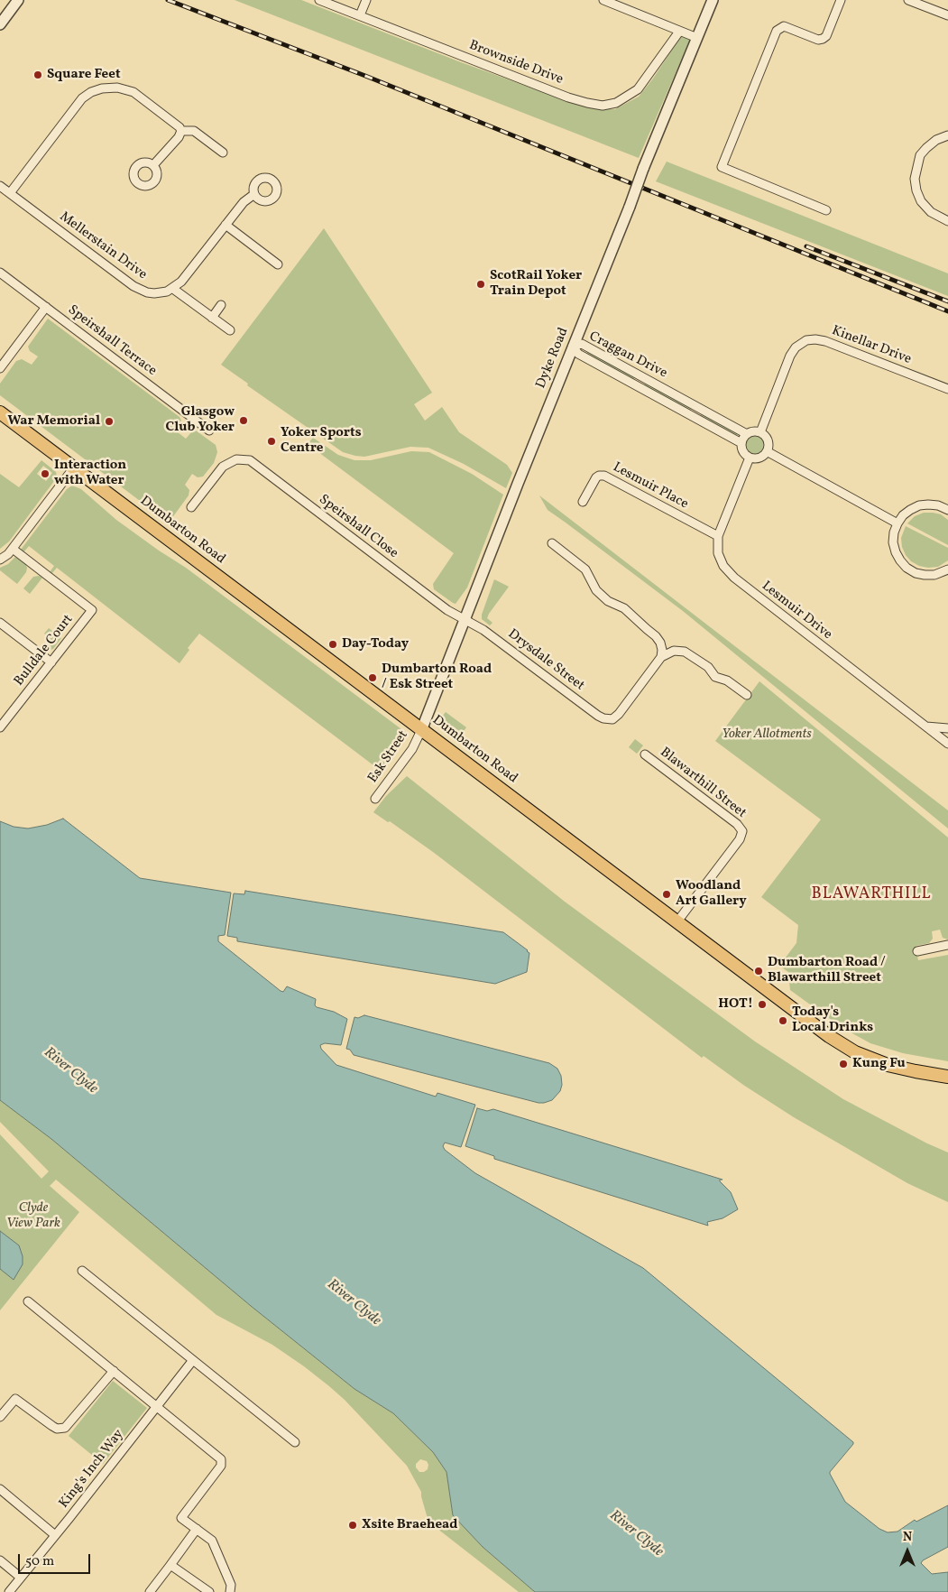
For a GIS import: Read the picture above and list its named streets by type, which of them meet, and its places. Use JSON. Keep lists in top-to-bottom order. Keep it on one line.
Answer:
{"streets":{"main road":["Dumbarton Road"],"street":["Brownside Drive","Mellerstain Drive","Speirshall Terrace","Kinellar Drive","Craggan Drive","Dyke Road","Lesmuir Place","Speirshall Close","Lesmuir Drive","Bulldale Court","Drysdale Street","Esk Street","Blawarthill Street","King's Inch Way"]},"crossings":[["Kinellar Drive","Craggan Drive"],["Kinellar Drive","Lesmuir Drive"],["Craggan Drive","Dyke Road"],["Craggan Drive","Lesmuir Drive"],["Dyke Road","Speirshall Close"],["Dyke Road","Dumbarton Road"],["Dyke Road","Drysdale Street"],["Dyke Road","Esk Street"],["Lesmuir Place","Lesmuir Drive"],["Speirshall Close","Drysdale Street"],["Dumbarton Road","Esk Street"],["Dumbarton Road","Blawarthill Street"]],"districts":["BLAWARTHILL"],"water":["River Clyde"],"parks":["Yoker Allotments","Clyde View Park"],"places":["Square Feet","ScotRail Yoker Train Depot","Glasgow Club Yoker","War Memorial","Yoker Sports Centre","Interaction with Water","Day-Today","Dumbarton Road / Esk Street","Woodland Art Gallery","Dumbarton Road / Blawarthill Street","HOT!","Today's Local Drinks","Kung Fu","Xsite Braehead"],"scale_bar":"50 m","north":"top"}
